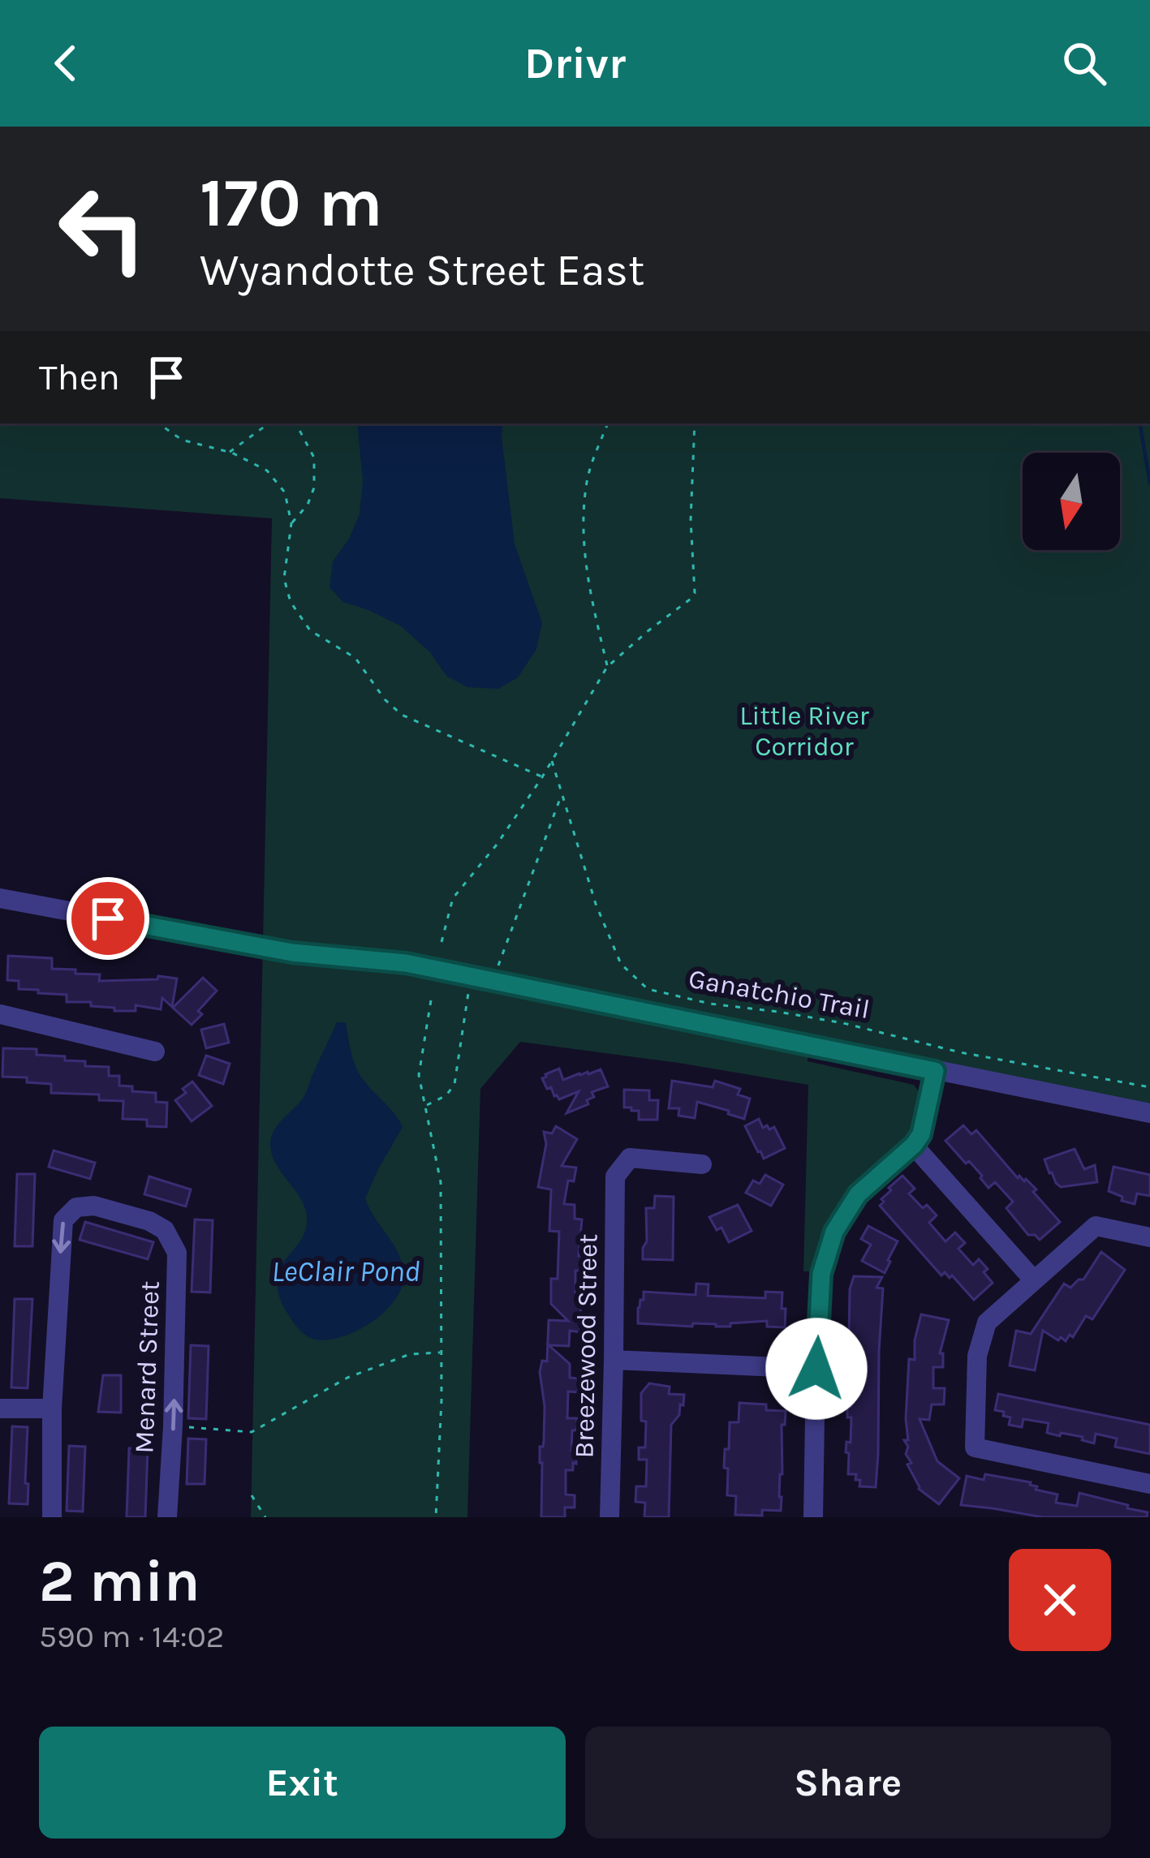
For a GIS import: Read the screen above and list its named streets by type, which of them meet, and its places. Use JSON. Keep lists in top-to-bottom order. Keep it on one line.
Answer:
{"streets":{"street":["Breezewood Street","Menard Street"],"path":["Ganatchio Trail"]},"water":["LeClair Pond"],"parks":["Little River Corridor"],"north":"bottom","page":{"header":"Drivr","turn":["170 m","Wyandotte Street East"],"then":"Then","heading":["2 min","590 m · 14:02"],"buttons":["Exit","Share"]}}
